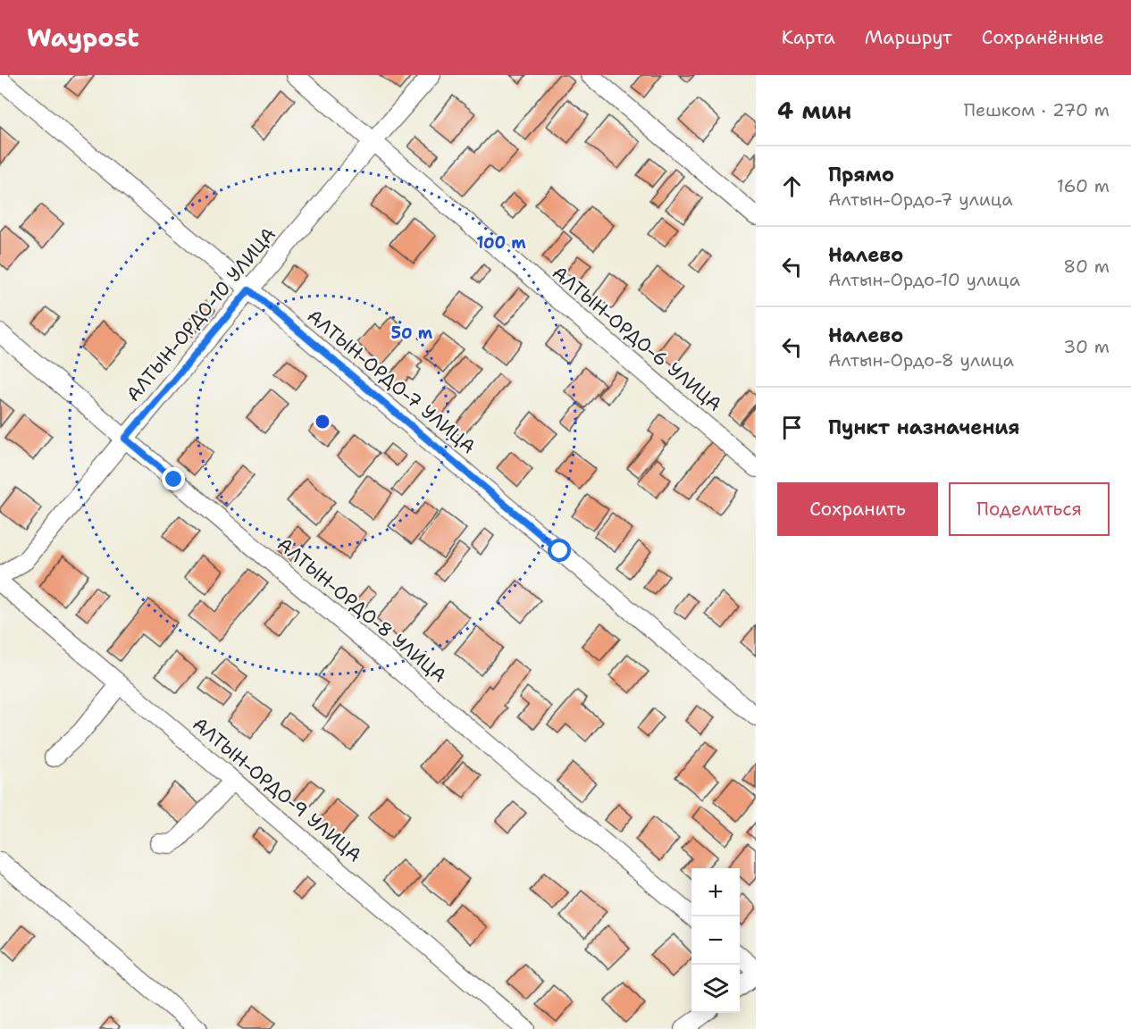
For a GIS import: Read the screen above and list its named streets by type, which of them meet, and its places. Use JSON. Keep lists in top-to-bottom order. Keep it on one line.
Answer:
{"streets":{"street":["АЛТЫН-ОРДО-10 УЛИЦА","АЛТЫН-ОРДО-6 УЛИЦА","АЛТЫН-ОРДО-7 УЛИЦА","АЛТЫН-ОРДО-8 УЛИЦА","АЛТЫН-ОРДО-9 УЛИЦА"]},"crossings":[["АЛТЫН-ОРДО-10 УЛИЦА","АЛТЫН-ОРДО-6 УЛИЦА"],["АЛТЫН-ОРДО-10 УЛИЦА","АЛТЫН-ОРДО-7 УЛИЦА"],["АЛТЫН-ОРДО-10 УЛИЦА","АЛТЫН-ОРДО-8 УЛИЦА"]],"page":{"header":"Waypost","nav":["Карта","Маршрут","Сохранённые"],"heading":["4 мин","Пешком · 270 m"],"list":[["Прямо","Алтын-Ордо-7 улица","160 m"],["Налево","Алтын-Ордо-10 улица","80 m"],["Налево","Алтын-Ордо-8 улица","30 m"],"Пункт назначения"],"buttons":["Сохранить","Поделиться"],"map_buttons":["+","−"]},"rings":["100 m","50 m"]}
